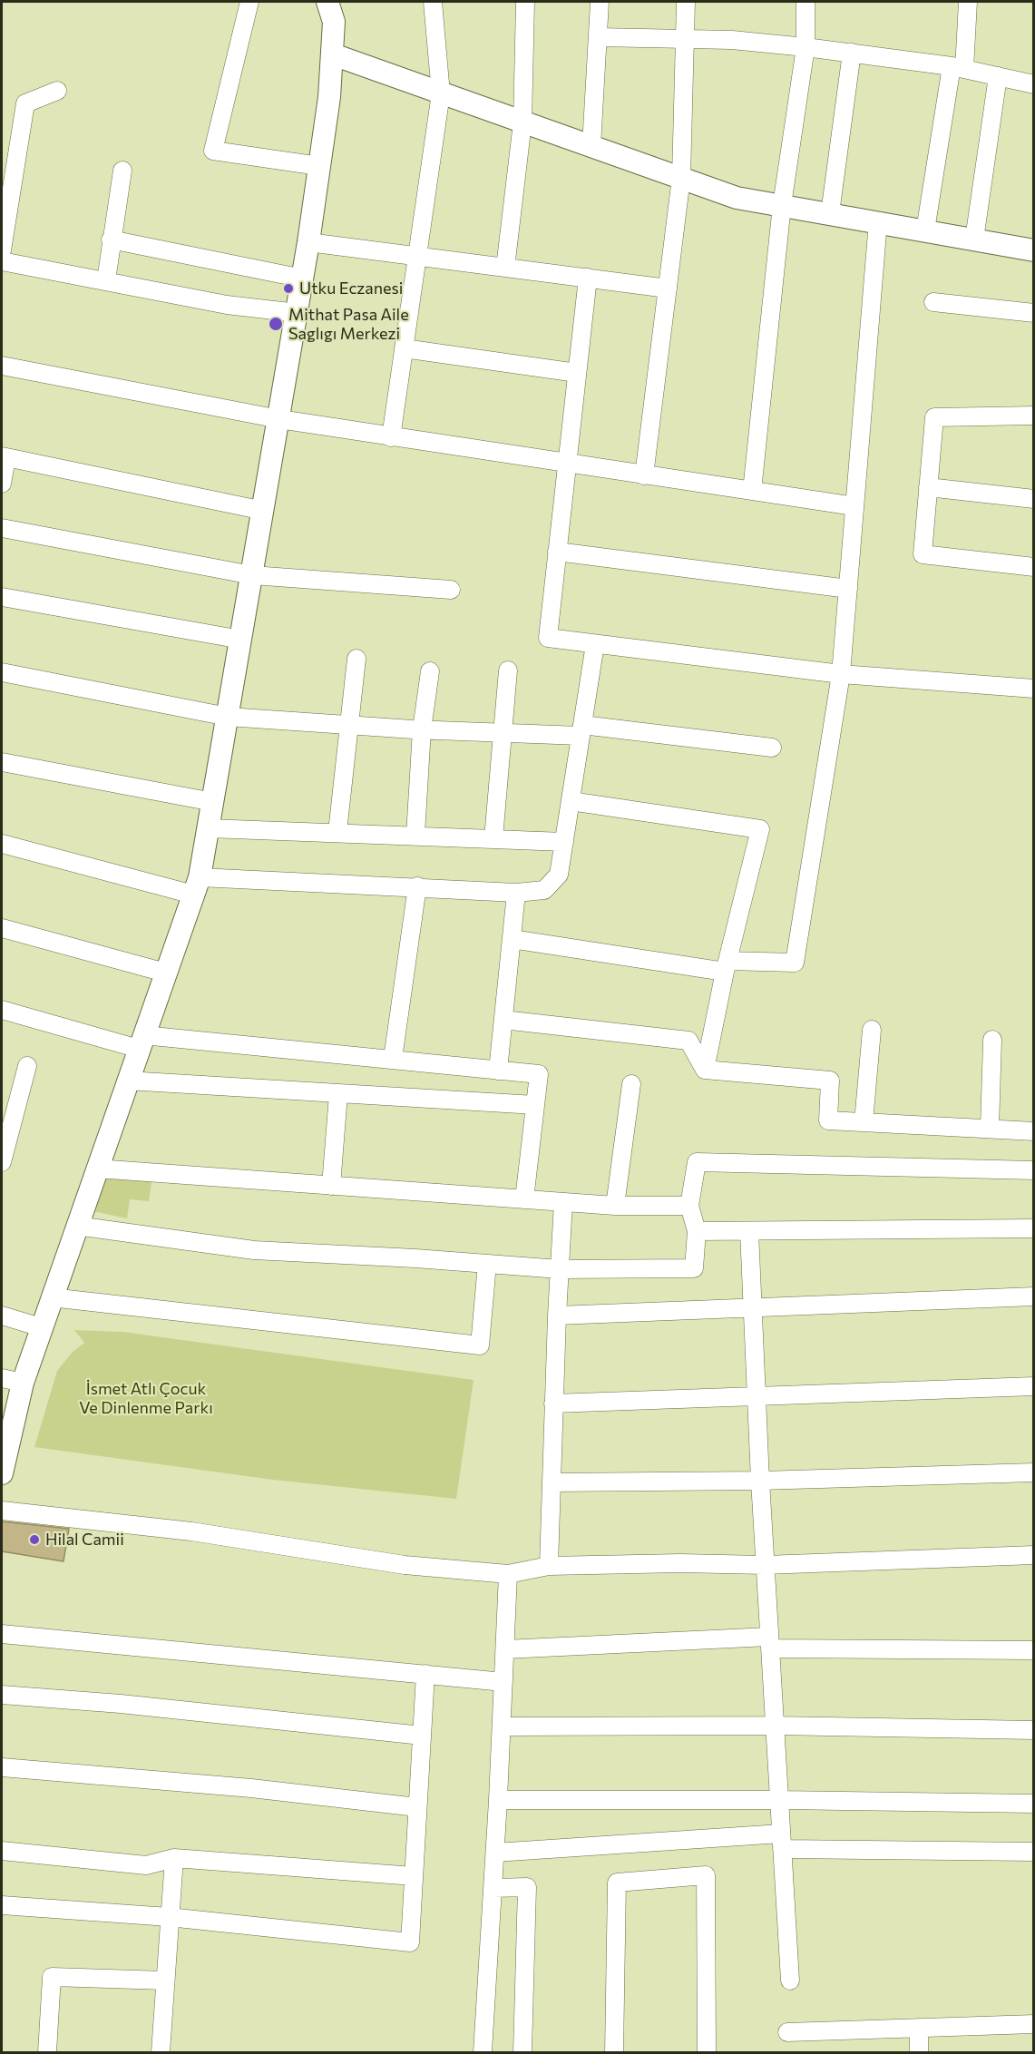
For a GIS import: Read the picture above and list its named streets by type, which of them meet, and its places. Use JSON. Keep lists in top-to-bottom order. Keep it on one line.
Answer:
{"parks":["İsmet Atlı Çocuk Ve Dinlenme Parkı"],"places":["Utku Eczanesi","Mithat Pasa Aile Saglıgı Merkezi","Hilal Camii"]}
